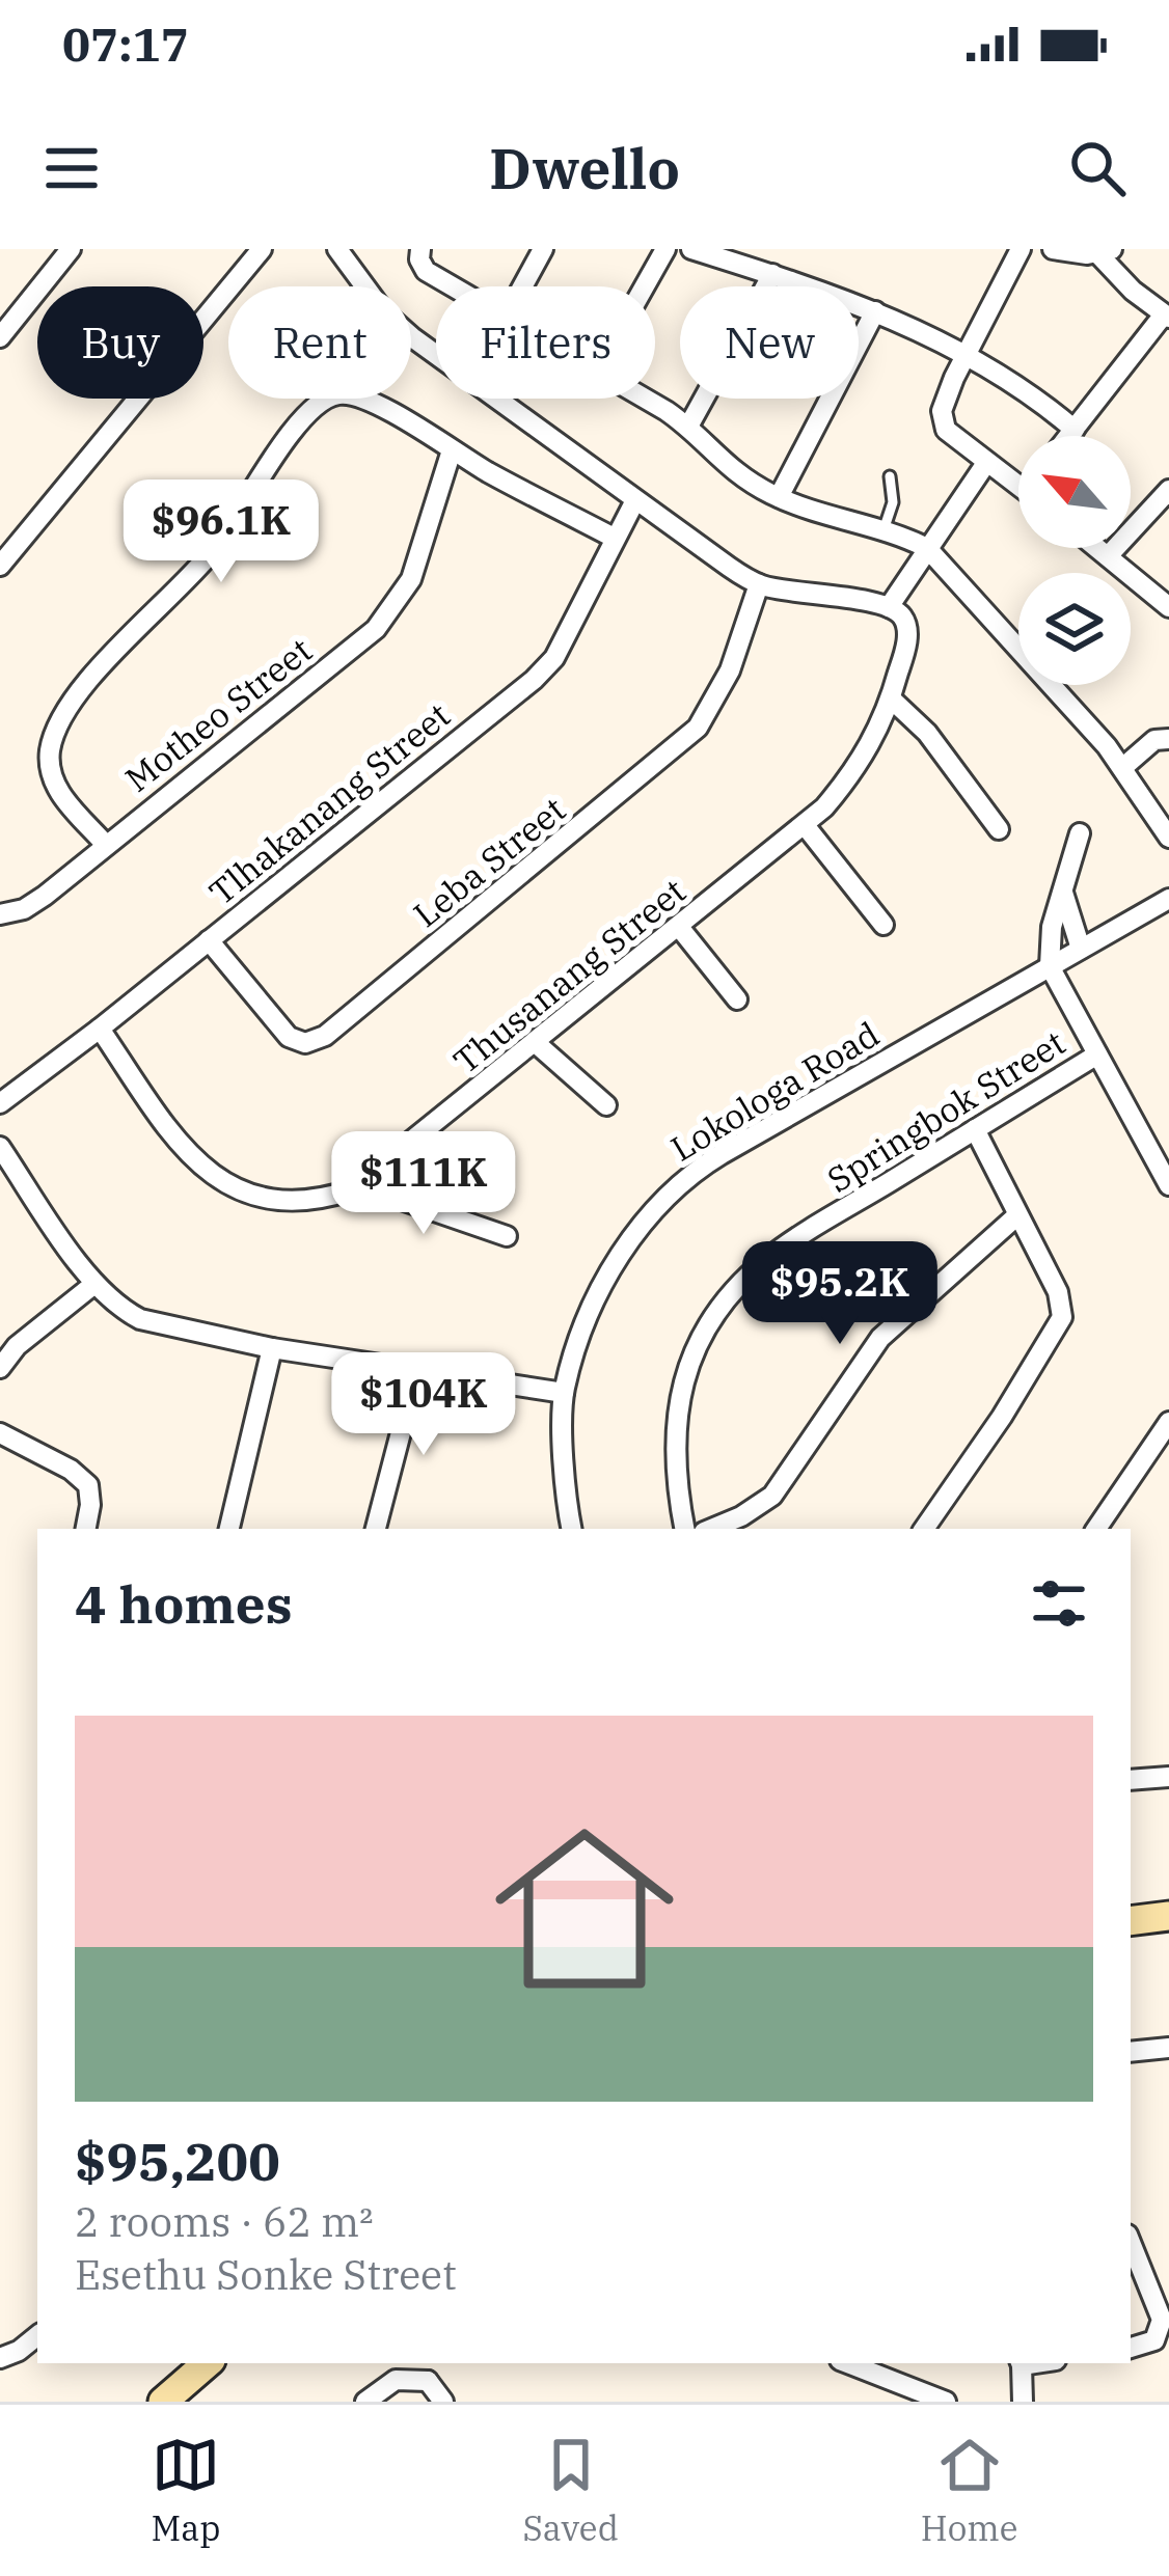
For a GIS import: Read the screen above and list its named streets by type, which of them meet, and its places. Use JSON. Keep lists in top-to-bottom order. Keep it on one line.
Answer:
{"streets":{"street":["Motheo Street","Tlhakanang Street","Leba Street","Thusanang Street","Lokologa Road","Springbok Street"]},"crossings":[["Tlhakanang Street","Leba Street"],["Tlhakanang Street","Thusanang Street"]],"north":"top left","page":{"status":"07:17","header":"Dwello","chip":["Buy","Rent","Filters","New"],"price":["$96.1K","$111K","$95.2K","$104K"],"heading":"4 homes","list":[{"name":"$95,200","note":"2 rooms · 62 m² · Esethu Sonke Street"}],"tabs":["Map","Saved","Home"]}}
